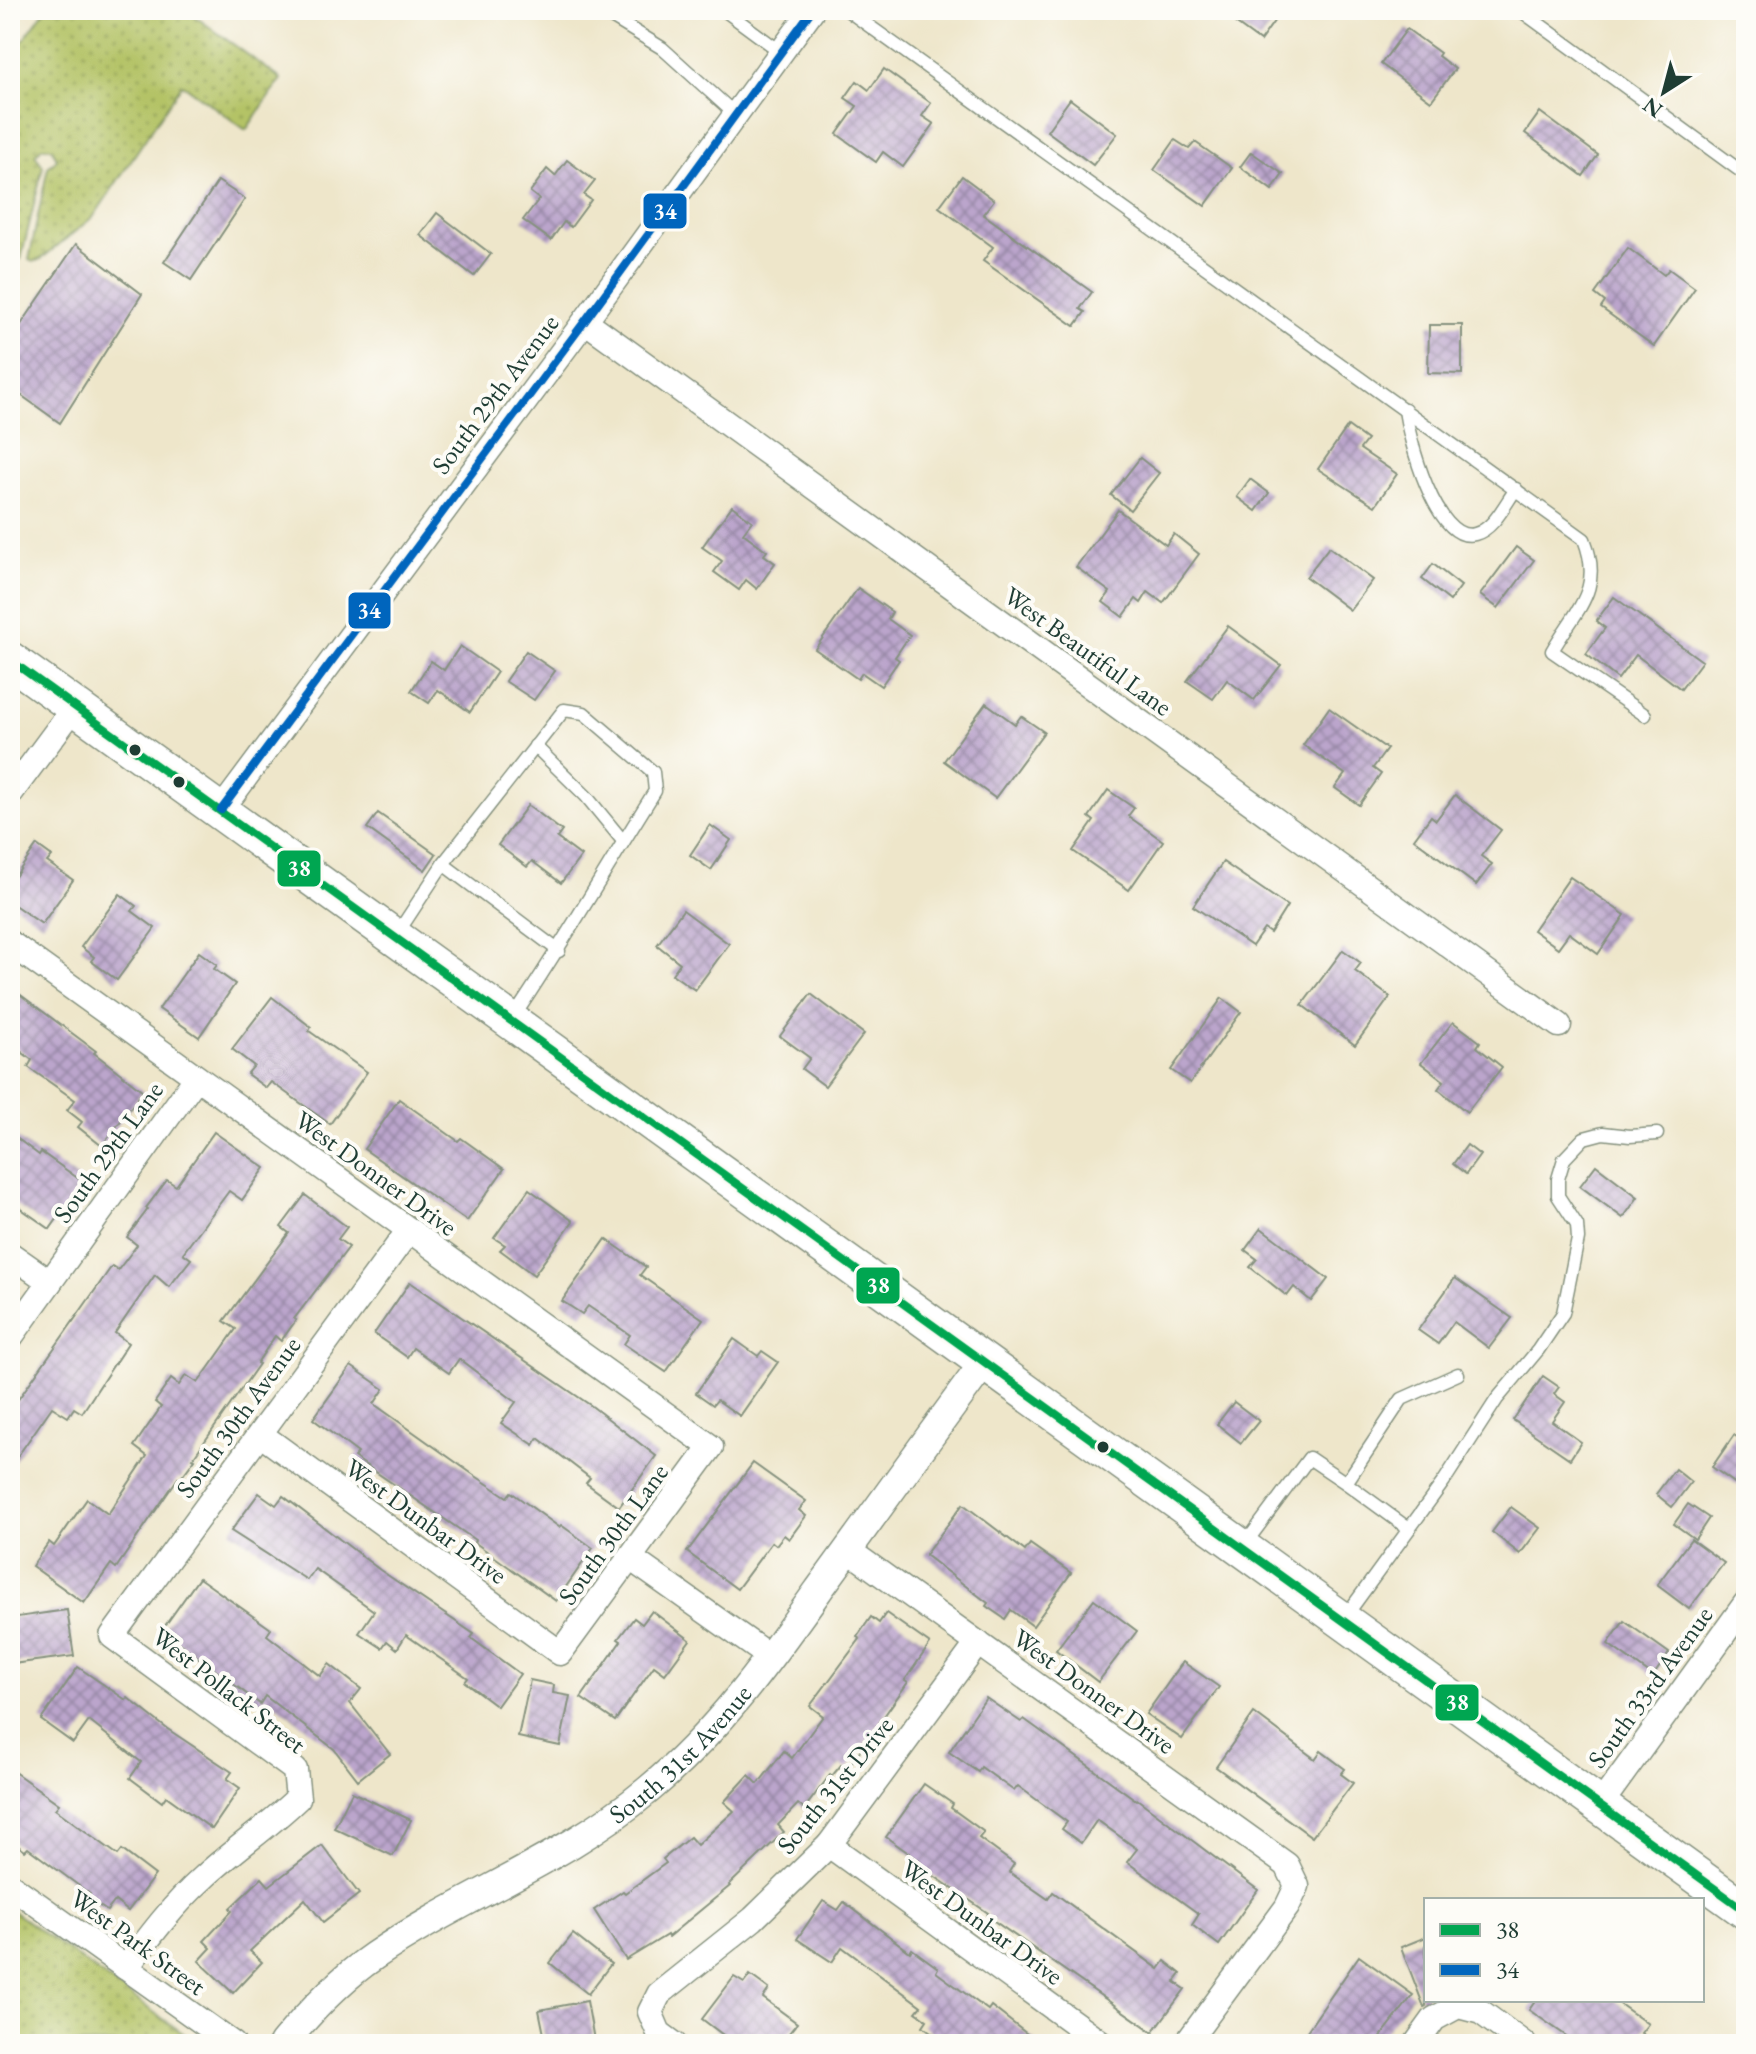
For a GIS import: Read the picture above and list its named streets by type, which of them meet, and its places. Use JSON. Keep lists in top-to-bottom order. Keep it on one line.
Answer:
{"streets":{"street":["South 29th Avenue","West Beautiful Lane","South 29th Lane","West Donner Drive","South 30th Avenue","West Dunbar Drive","South 30th Lane","South 33rd Avenue","West Pollack Street","South 31st Avenue","South 31st Drive","West Park Street"]},"crossings":[["South 29th Avenue","West Beautiful Lane"],["South 29th Lane","West Donner Drive"],["West Donner Drive","South 30th Avenue"],["West Donner Drive","South 30th Lane"],["West Donner Drive","South 31st Avenue"],["West Donner Drive","South 31st Drive"],["South 30th Avenue","West Dunbar Drive"],["South 30th Avenue","West Pollack Street"],["West Dunbar Drive","South 30th Lane"],["West Dunbar Drive","South 31st Drive"],["West Pollack Street","West Park Street"]],"lines":["transit line 34","transit line 38"],"legend":["38","34"],"north":"bottom left"}
